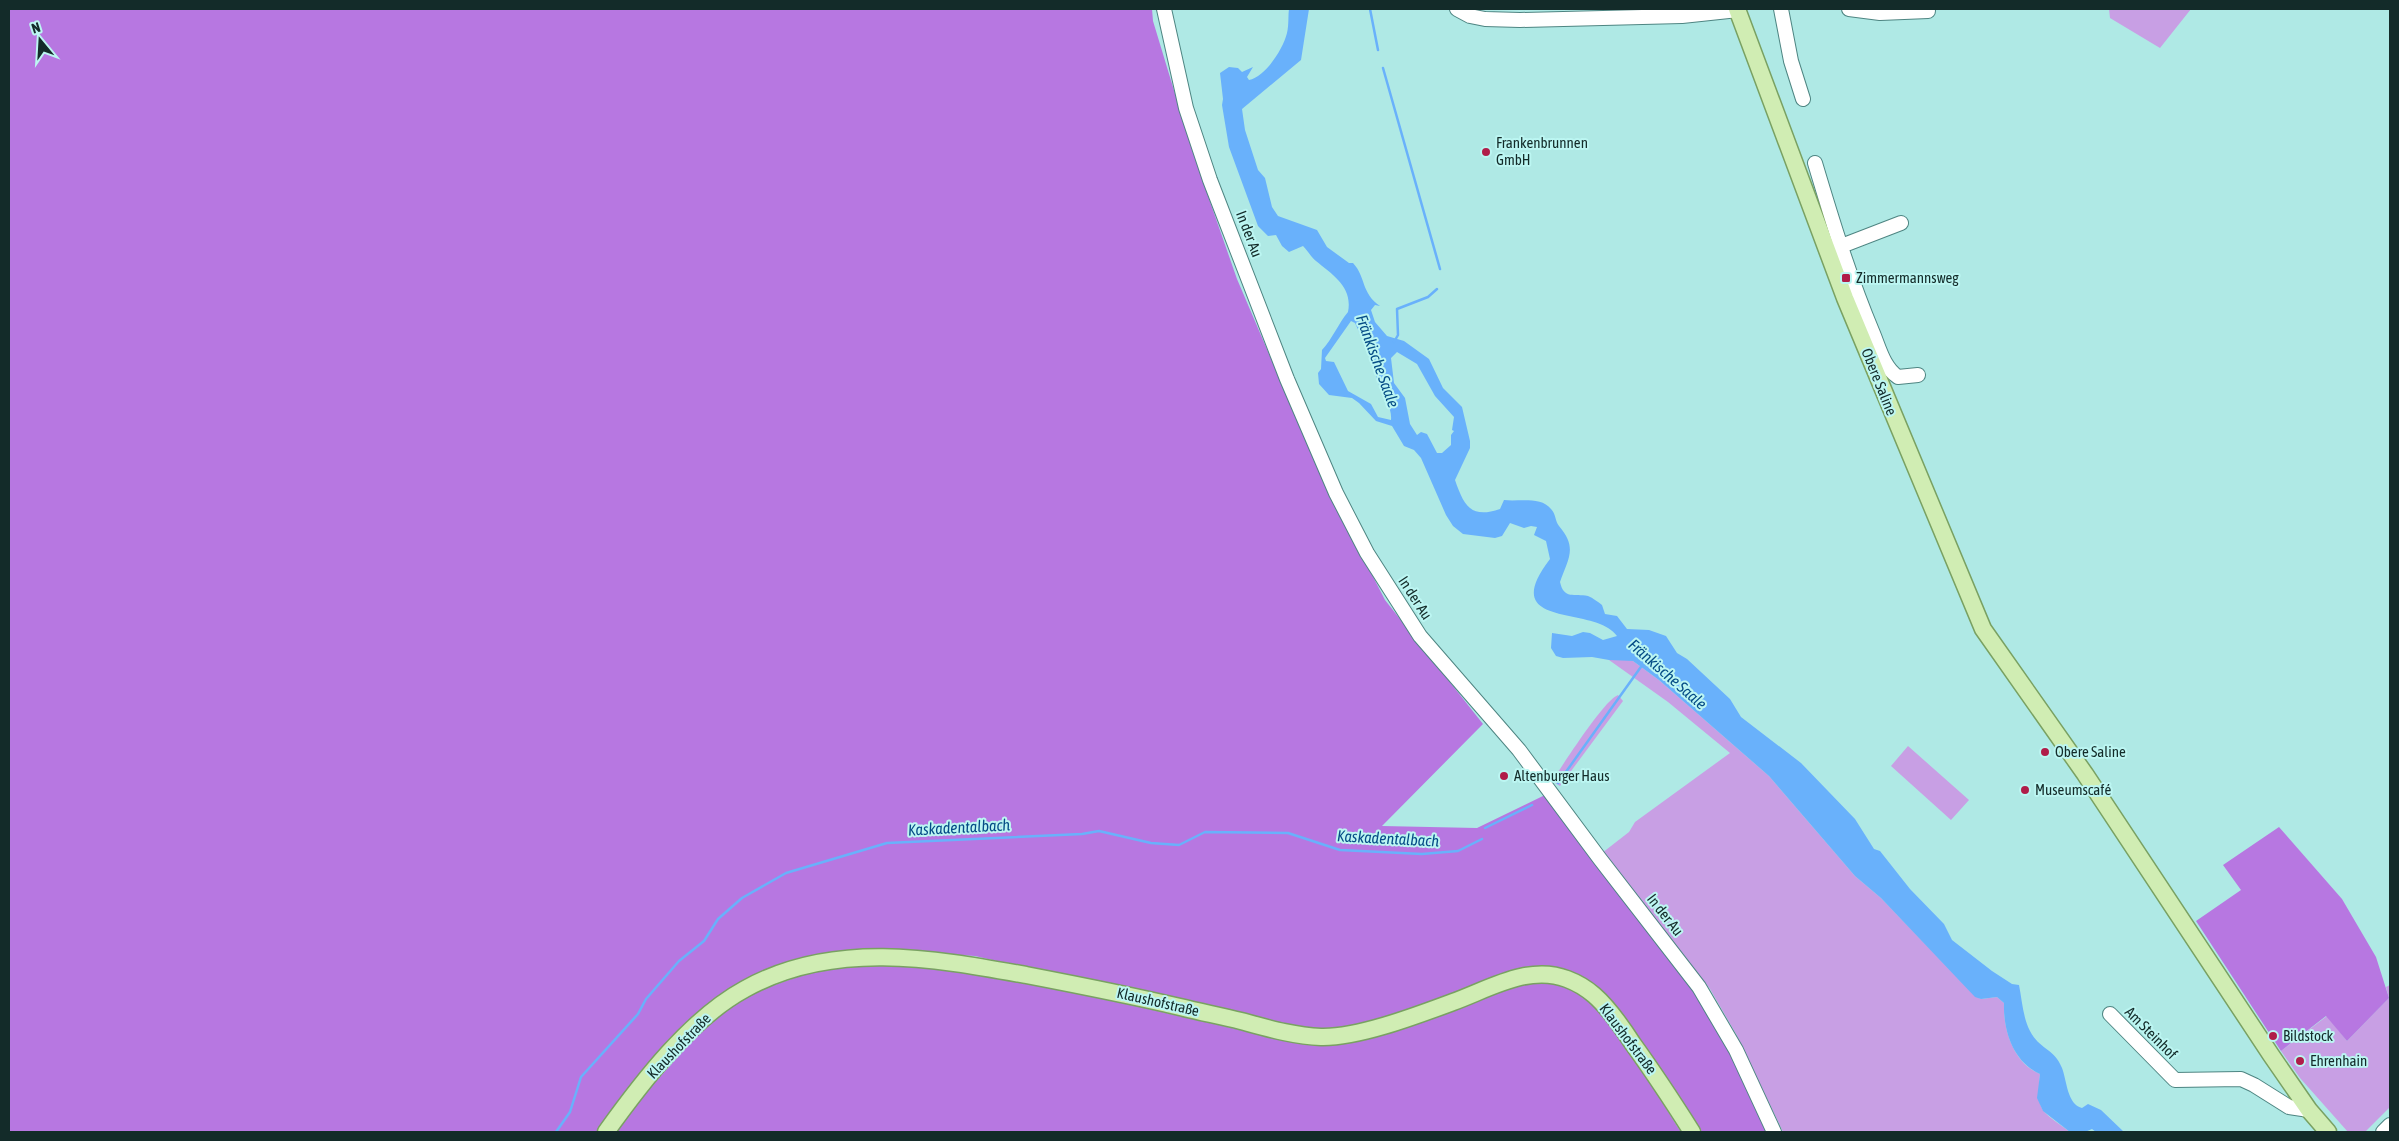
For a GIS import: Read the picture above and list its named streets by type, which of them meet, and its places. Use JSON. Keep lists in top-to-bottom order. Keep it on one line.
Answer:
{"streets":{"main road":["Obere Saline","Klaushofstraße"],"street":["In der Au","Am Steinhof"]},"crossings":[["Obere Saline","Am Steinhof"]],"water":["Fränkische Saale","Kaskadentalbach"],"places":{"other":["Frankenbrunnen GmbH","Obere Saline","Altenburger Haus","Museumscafé","Bildstock","Ehrenhain"],"transit":["Zimmermannsweg"]},"north":"top"}
